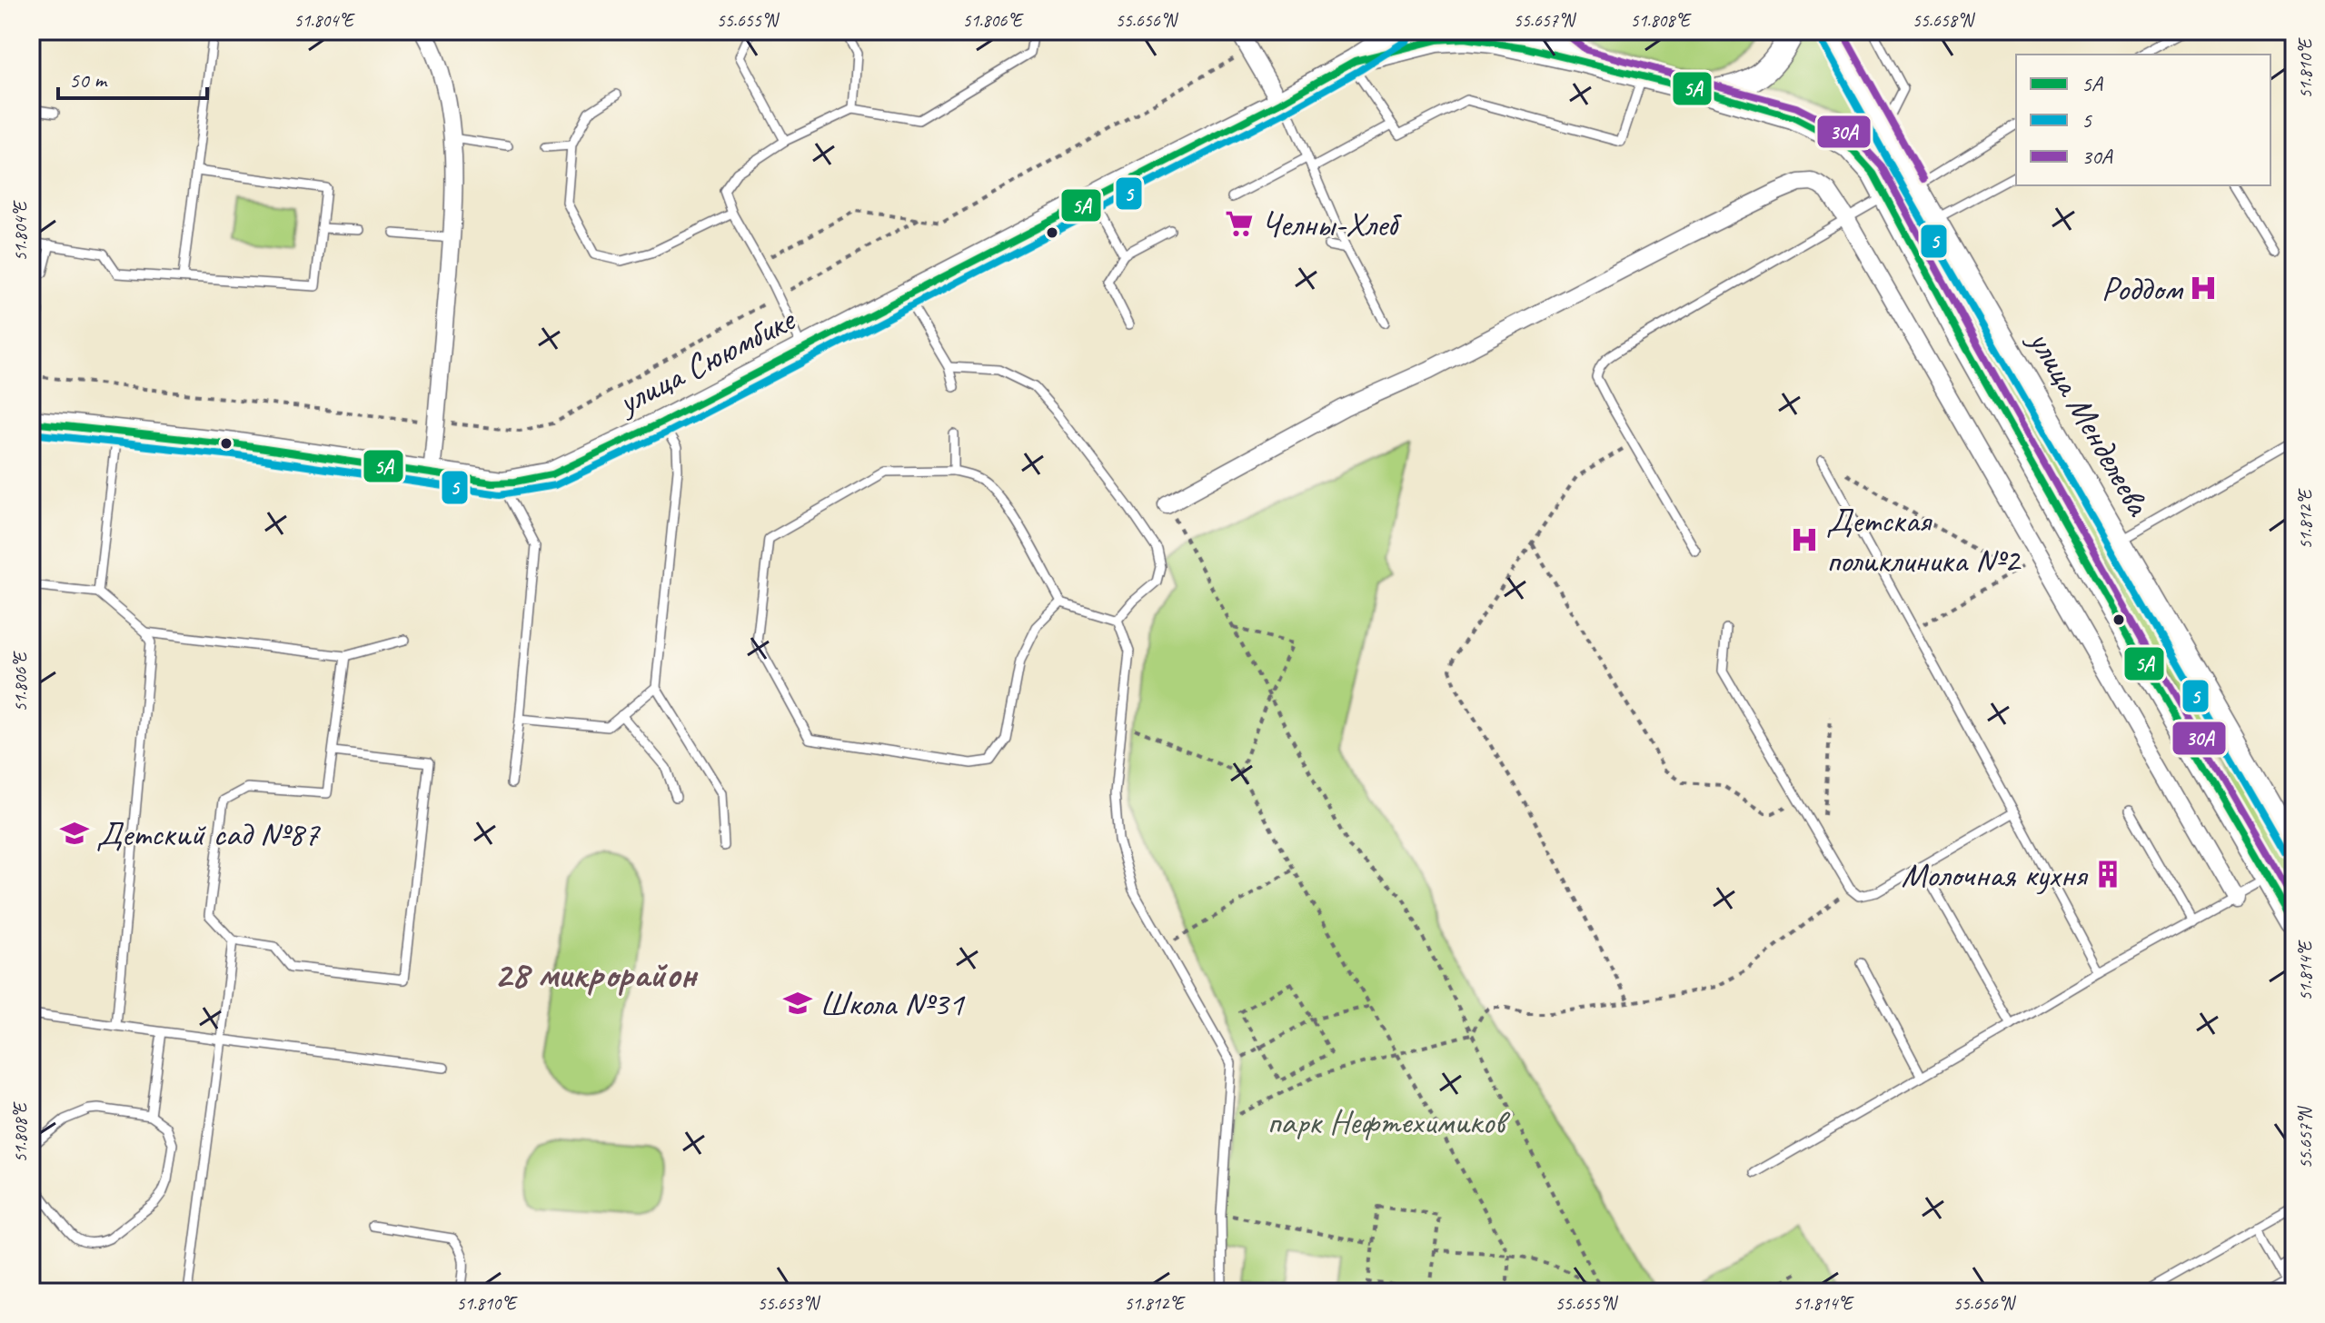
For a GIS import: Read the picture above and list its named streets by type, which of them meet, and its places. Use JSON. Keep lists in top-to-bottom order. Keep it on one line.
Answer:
{"streets":{"street":["улица Сююмбике","улица Менделеева"]},"districts":["28 микрорайон"],"parks":["парк Нефтехимиков"],"places":{"supermarket":["Челны-Хлеб"],"hospital":["Роддом","Детская поликлиника №2"],"school or university":["Детский сад №87","Школа №31"],"building":["Молочная кухня"]},"lines":["transit line 30А","transit line 5","transit line 5А"],"legend":["5А","5","30А"],"scale_bar":"50 m","coordinates":["51.804°E","55.655°N","51.806°E","55.656°N","55.657°N","51.808°E","55.658°N","51.810°E","51.812°E","51.814°E","55.653°N"]}
